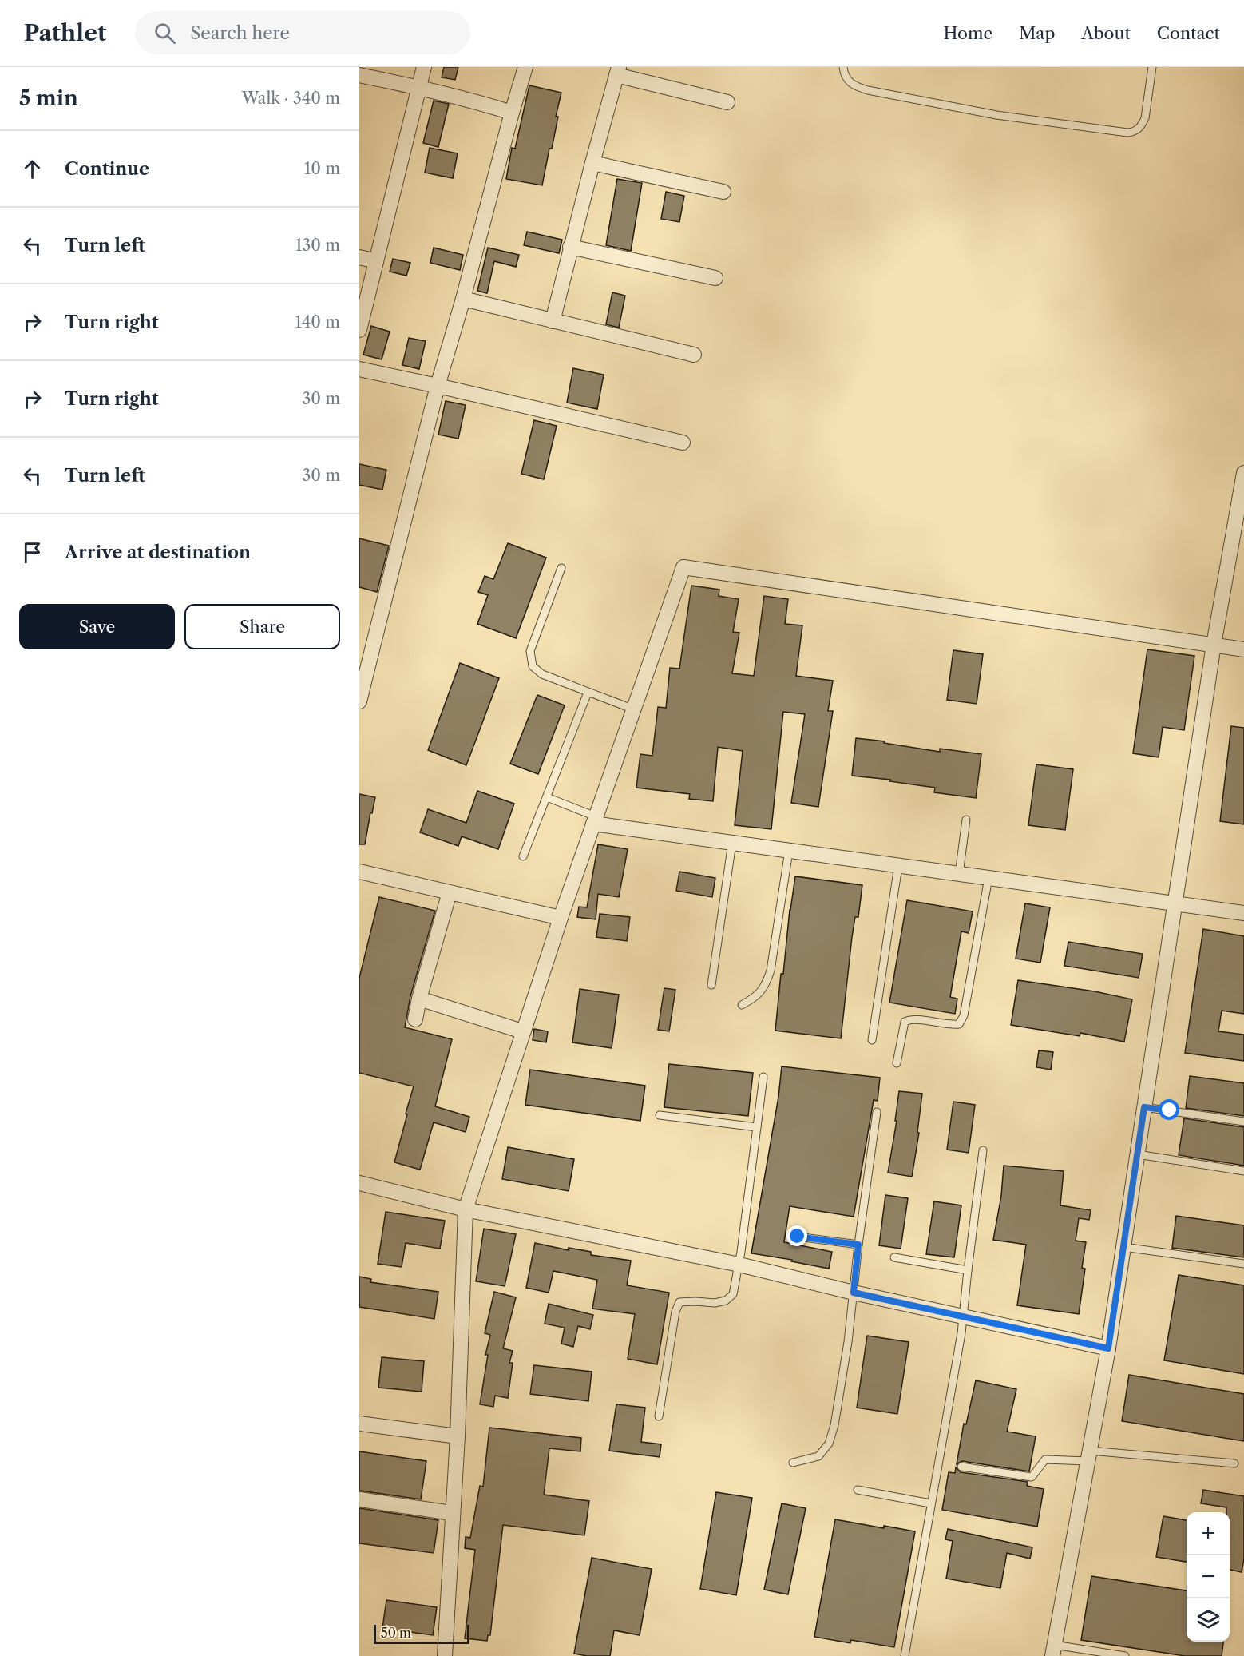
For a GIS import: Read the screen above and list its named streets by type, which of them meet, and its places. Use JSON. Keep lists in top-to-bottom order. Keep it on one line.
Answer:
{"scale_bar":"50 m","page":{"header":"Pathlet","search":"Search here","nav":["Home","Map","About","Contact"],"heading":["5 min","Walk · 340 m"],"list":[["Continue","10 m"],["Turn left","130 m"],["Turn right","140 m"],["Turn right","30 m"],["Turn left","30 m"],"Arrive at destination"],"buttons":["Save","Share"],"map_buttons":["+","−"],"scale":"50 m"}}
